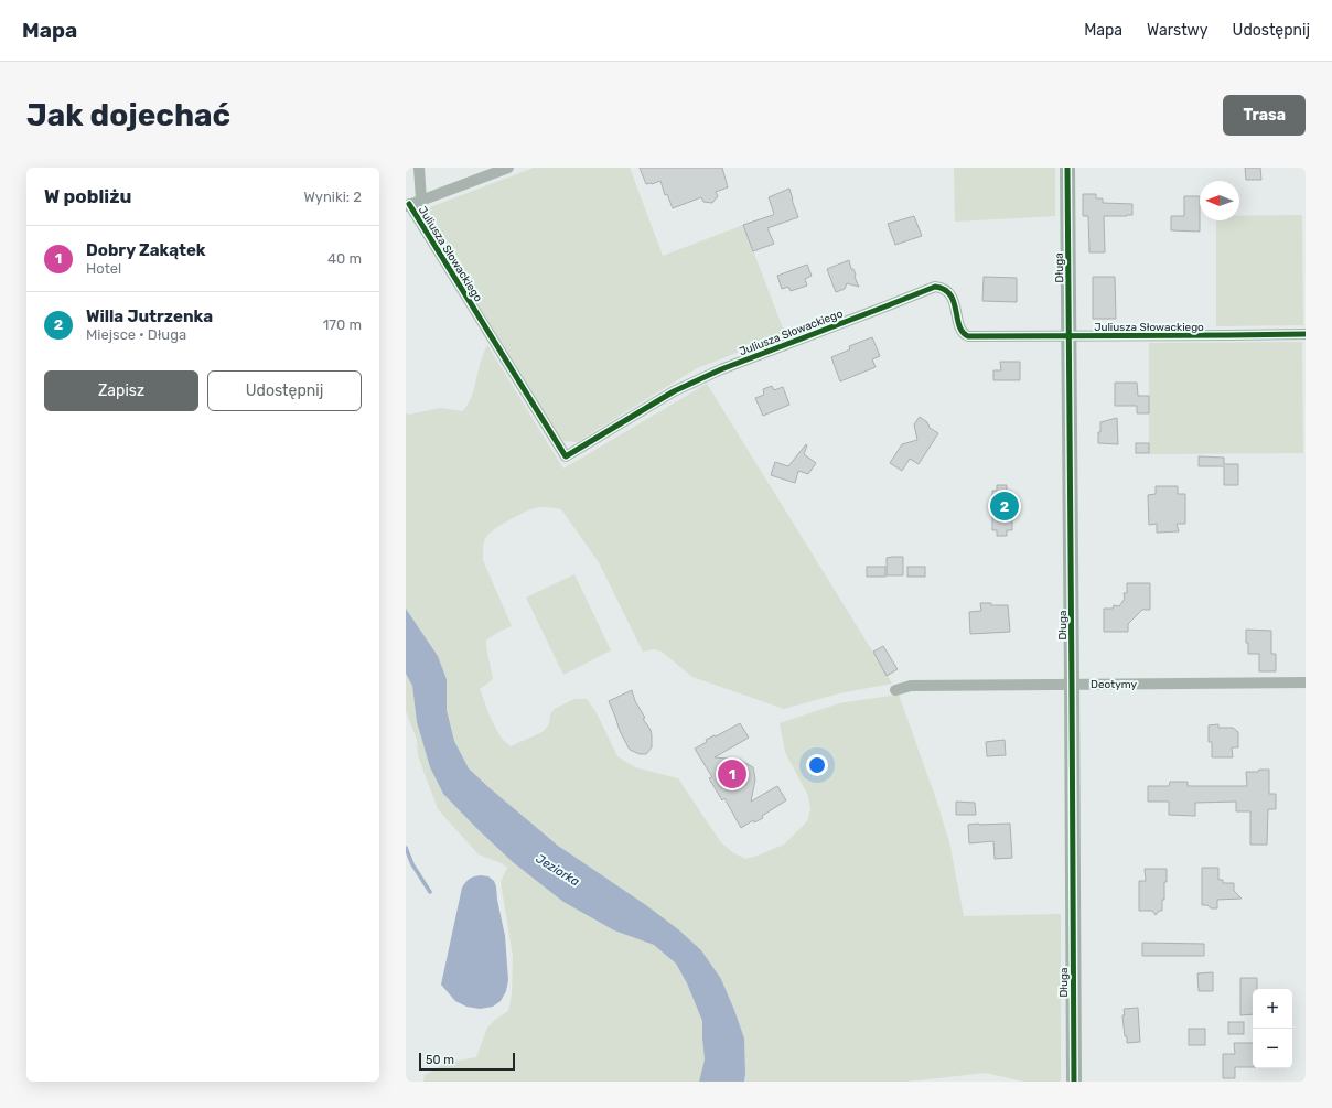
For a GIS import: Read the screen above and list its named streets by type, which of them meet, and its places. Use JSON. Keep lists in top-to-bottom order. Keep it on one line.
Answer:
{"streets":{"street":["Juliusza Słowackiego","Długa","Deotymy"]},"crossings":[["Juliusza Słowackiego","Długa"],["Długa","Deotymy"]],"water":["Jeziorka"],"scale_bar":"50 m","north":"left","page":{"header":"Mapa","nav":["Mapa","Warstwy","Udostępnij"],"buttons":["Trasa",["Zapisz","Udostępnij"]],"title":"Jak dojechać","heading":["W pobliżu","Wyniki: 2"],"list":[{"mark":"1","name":"Dobry Zakątek","note":"Hotel","value":"40 m"},{"mark":"2","name":"Willa Jutrzenka","note":"Miejsce · Długa","value":"170 m"}],"pins":["2","1"],"map_buttons":["+","−"],"scale":"50 m"}}
